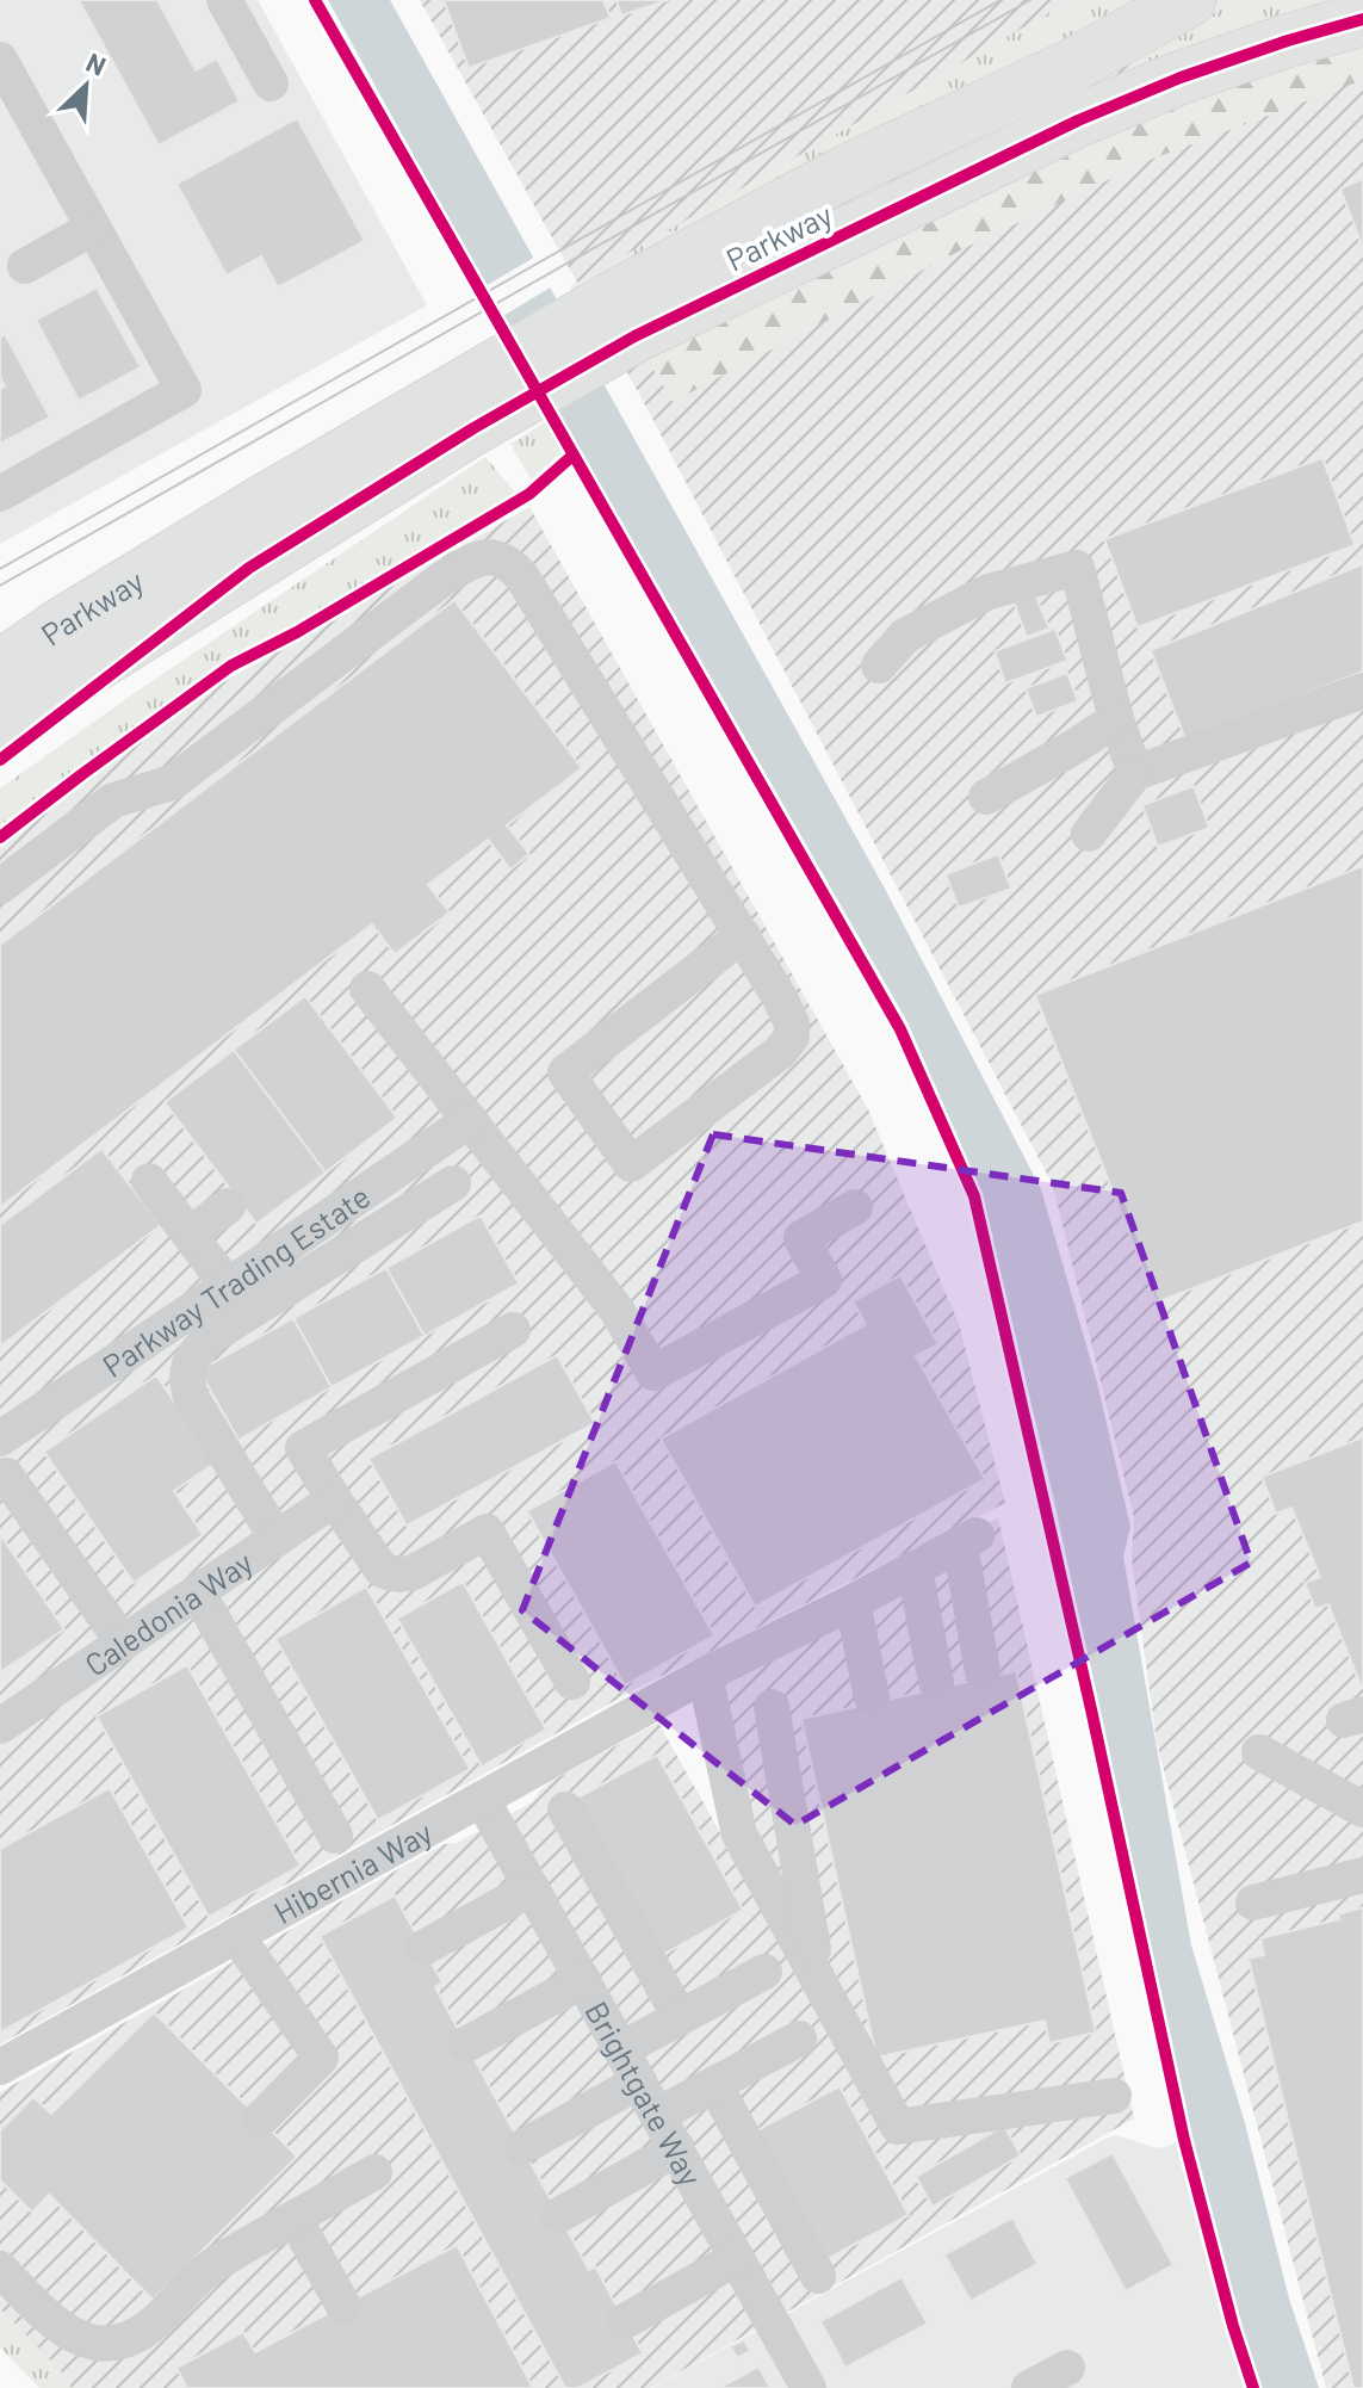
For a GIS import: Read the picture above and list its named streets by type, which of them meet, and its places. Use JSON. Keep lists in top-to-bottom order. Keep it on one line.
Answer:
{"streets":{"highway":["Parkway"],"street":["Parkway Trading Estate","Caledonia Way","Hibernia Way","Brightgate Way"]},"crossings":[["Hibernia Way","Brightgate Way"]],"north":"top right"}
